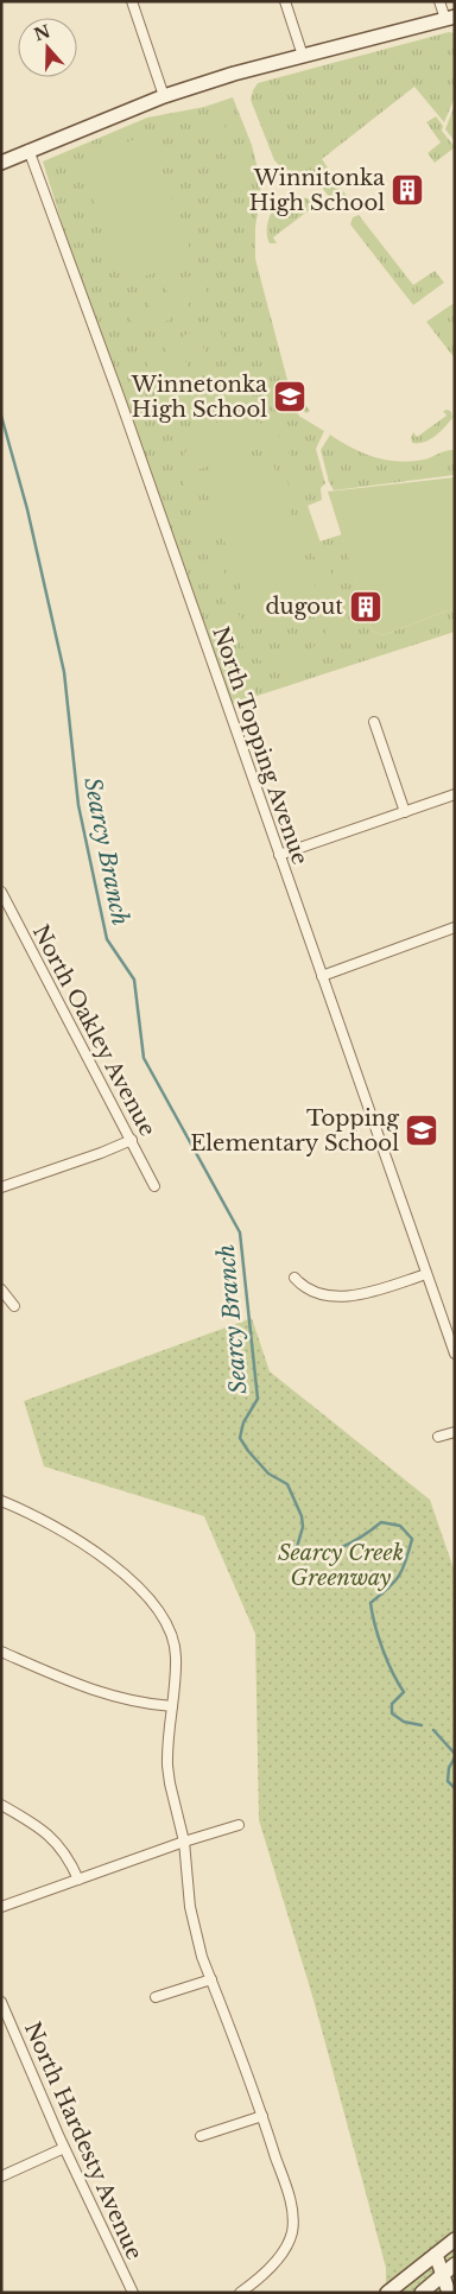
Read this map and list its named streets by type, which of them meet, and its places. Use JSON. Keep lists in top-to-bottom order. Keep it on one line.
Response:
{"streets":{"street":["North Topping Avenue","North Oakley Avenue","North Hardesty Avenue"]},"water":["Searcy Branch"],"parks":["Searcy Creek Greenway"],"places":{"building":["Winnitonka High School","dugout"],"school or university":["Winnetonka High School","Topping Elementary School"]},"north":"top"}
